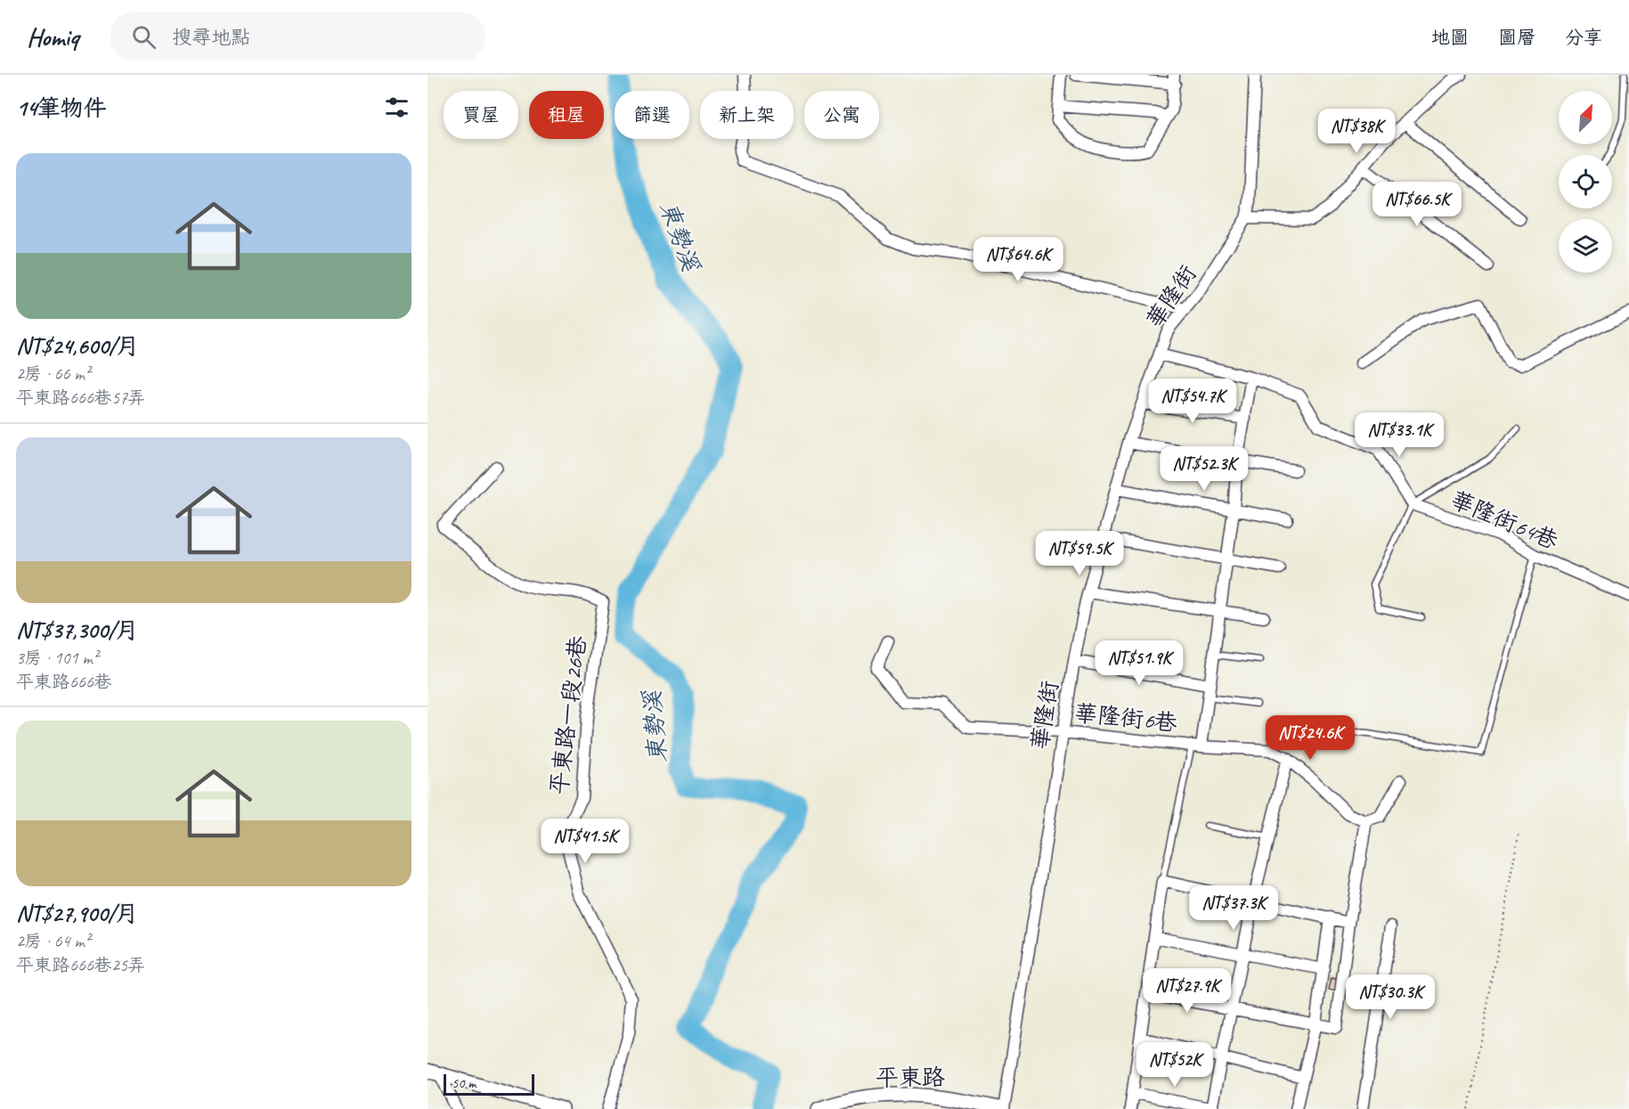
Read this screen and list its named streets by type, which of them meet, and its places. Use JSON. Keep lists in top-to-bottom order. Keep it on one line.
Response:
{"streets":{"street":["華隆街","華隆街64巷","平東路一段26巷","華隆街6巷","平東路"]},"crossings":[["華隆街","華隆街6巷"],["華隆街","平東路"]],"water":["東勢溪"],"scale_bar":"50 m","north":"top right","page":{"header":"Homiq","search":"搜尋地點","nav":["地圖","圖層","分享"],"heading":"14筆物件","chip":["買屋","租屋","篩選","新上架","公寓"],"price":["NT$38K","NT$66.5K","NT$64.6K","NT$54.7K","NT$33.1K","NT$52.3K","NT$59.5K","NT$51.9K","NT$24.6K","NT$41.5K","NT$37.3K","NT$27.9K","NT$30.3K","NT$52K"],"list":[{"name":"NT$24,600/月","note":"2房 · 66 m² · 平東路666巷57弄"},{"name":"NT$37,300/月","note":"3房 · 101 m² · 平東路666巷"},{"name":"NT$27,900/月","note":"2房 · 64 m² · 平東路666巷25弄"}],"scale":"50 m"}}
